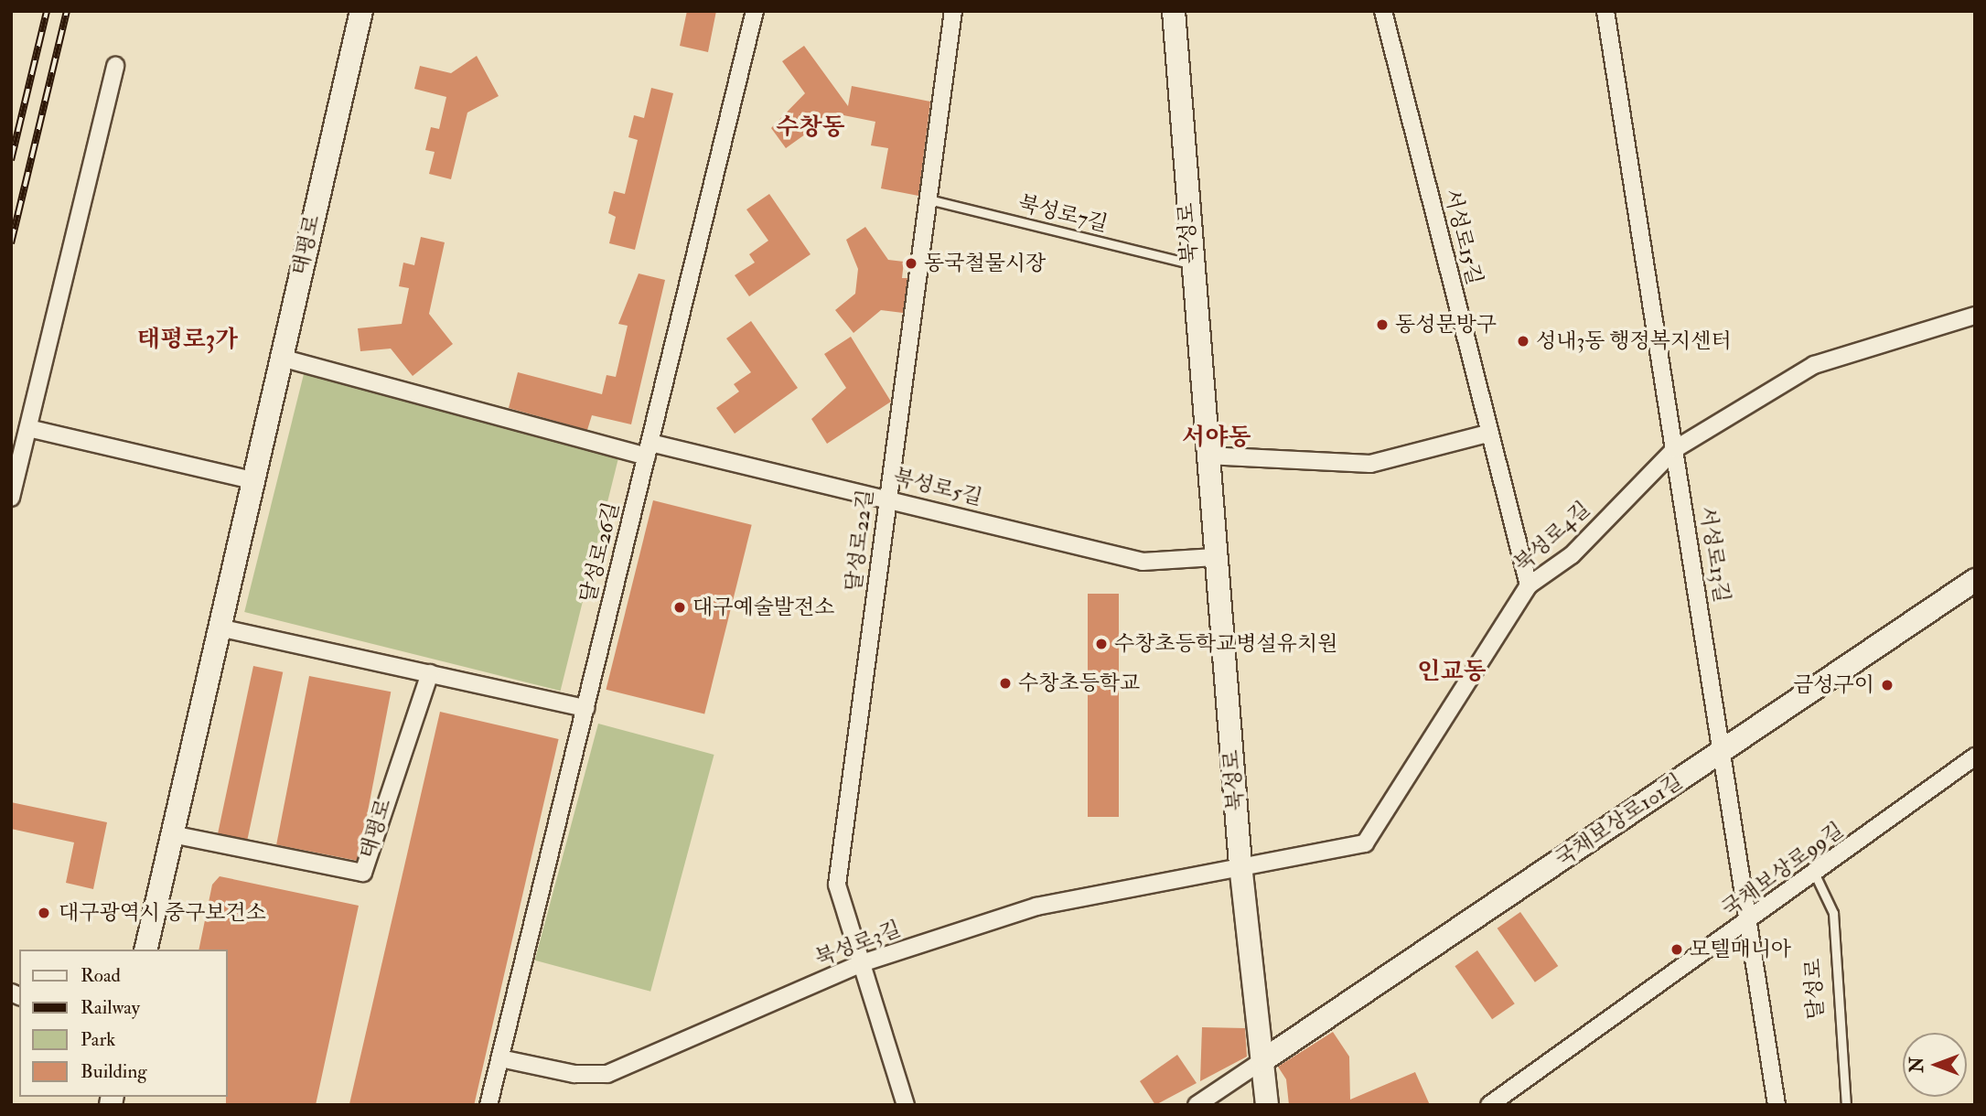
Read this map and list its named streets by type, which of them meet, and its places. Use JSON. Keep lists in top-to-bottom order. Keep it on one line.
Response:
{"streets":{"street":["북성로","서성로15길","태평로","북성로5길","북성로4길","달성로22길","달성로26길","서성로13길","국채보상로101길","국채보상로99길","북성로3길"],"lane":["북성로7길","달성로"]},"crossings":[["북성로7길","북성로"],["북성로7길","달성로22길"],["북성로","북성로5길"],["북성로","북성로4길"],["북성로","국채보상로101길"],["북성로","북성로3길"],["서성로15길","북성로4길"],["태평로","북성로5길"],["북성로5길","달성로22길"],["북성로5길","달성로26길"],["북성로4길","서성로13길"],["북성로4길","북성로3길"],["달성로22길","북성로3길"],["달성로26길","북성로3길"],["서성로13길","국채보상로101길"],["서성로13길","국채보상로99길"],["국채보상로99길","달성로"]],"districts":["수창동","태평로3가","서야동","인교동"],"places":["동국철물시장","동성문방구","성내3동 행정복지센터","대구예술발전소","수창초등학교병설유치원","수창초등학교","금성구이","대구광역시 중구보건소","모텔매니아"],"legend":["Road","Railway","Park","Building"],"north":"left"}
